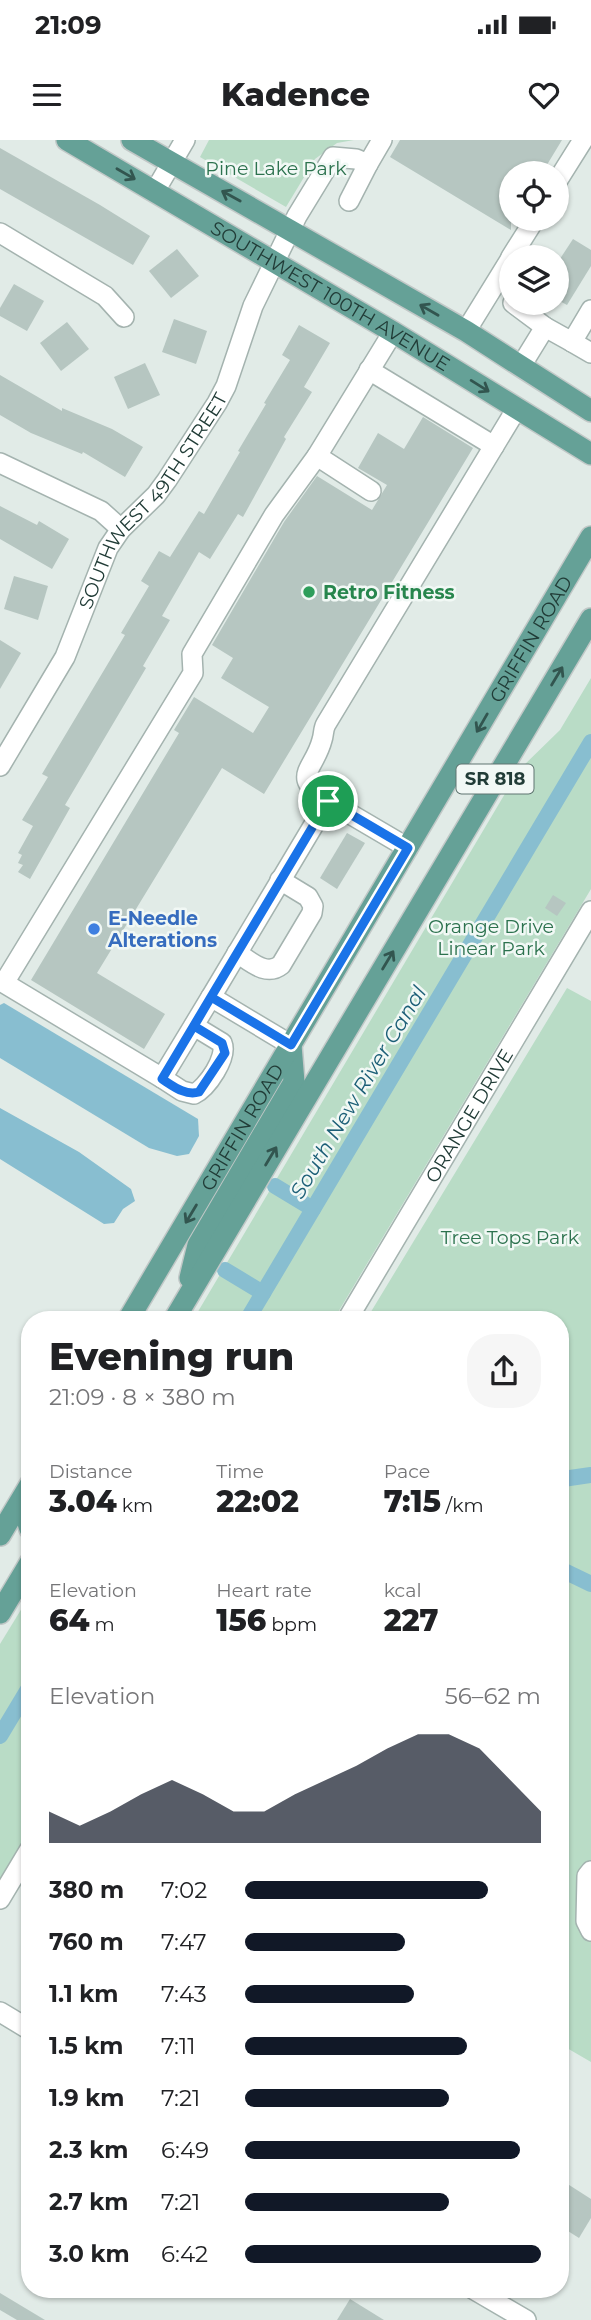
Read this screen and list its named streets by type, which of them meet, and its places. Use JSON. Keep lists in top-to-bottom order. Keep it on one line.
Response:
{"streets":{"main road":["SOUTHWEST 100TH AVENUE","GRIFFIN ROAD","SR 818"],"street":["SOUTHWEST 49TH STREET","ORANGE DRIVE"]},"crossings":[["SOUTHWEST 100TH AVENUE","SOUTHWEST 49TH STREET"]],"water":["South New River Canal"],"parks":["Pine Lake Park","Orange Drive Linear Park","Tree Tops Park"],"places":["Retro Fitness","E-Needle Alterations"],"page":{"status":"21:09","header":"Kadence","heading":["Evening run","21:09 · 8 × 380 m"],"stats":[["Distance","3.04 km"],["Time","22:02"],["Pace","7:15 /km"],["Elevation","64 m"],["Heart rate","156 bpm"],["kcal","227"]],"chart":["Elevation","56–62 m"],"list":[{"name":"380 m","note":"7:02"},{"name":"760 m","note":"7:47"},{"name":"1.1 km","note":"7:43"},{"name":"1.5 km","note":"7:11"},{"name":"1.9 km","note":"7:21"},{"name":"2.3 km","note":"6:49"},{"name":"2.7 km","note":"7:21"},{"name":"3.0 km","note":"6:42"}]}}
